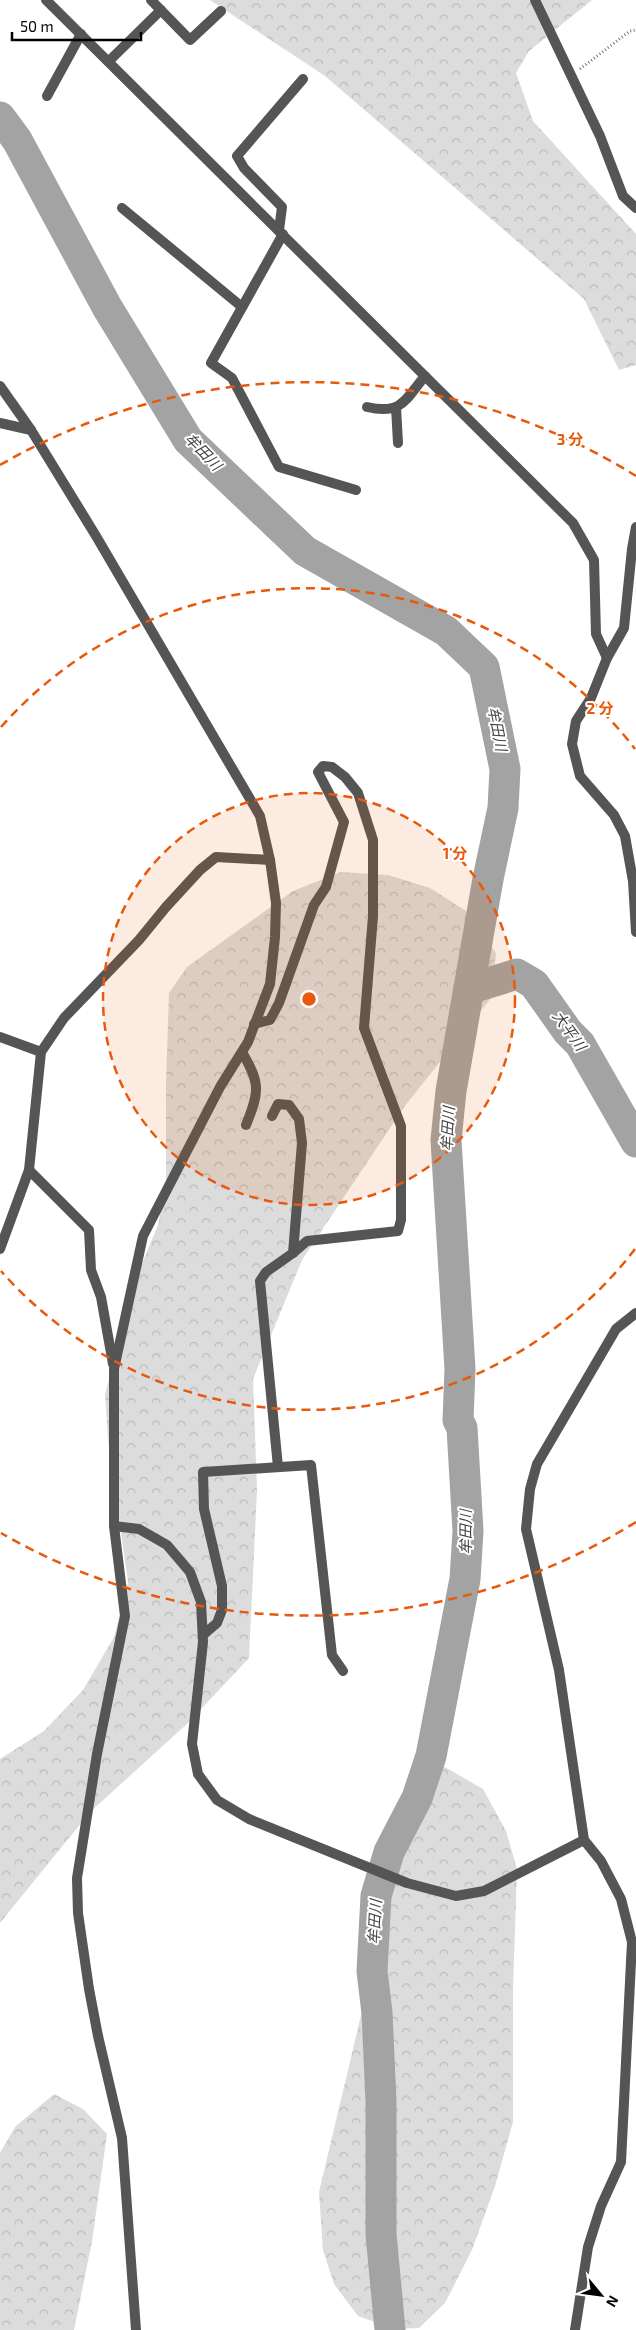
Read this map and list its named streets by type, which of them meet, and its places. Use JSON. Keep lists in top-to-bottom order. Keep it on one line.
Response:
{"water":["牟田川","大平川"],"scale_bar":"50 m","north":"bottom right","rings":["3 分","2 分","1 分"]}
